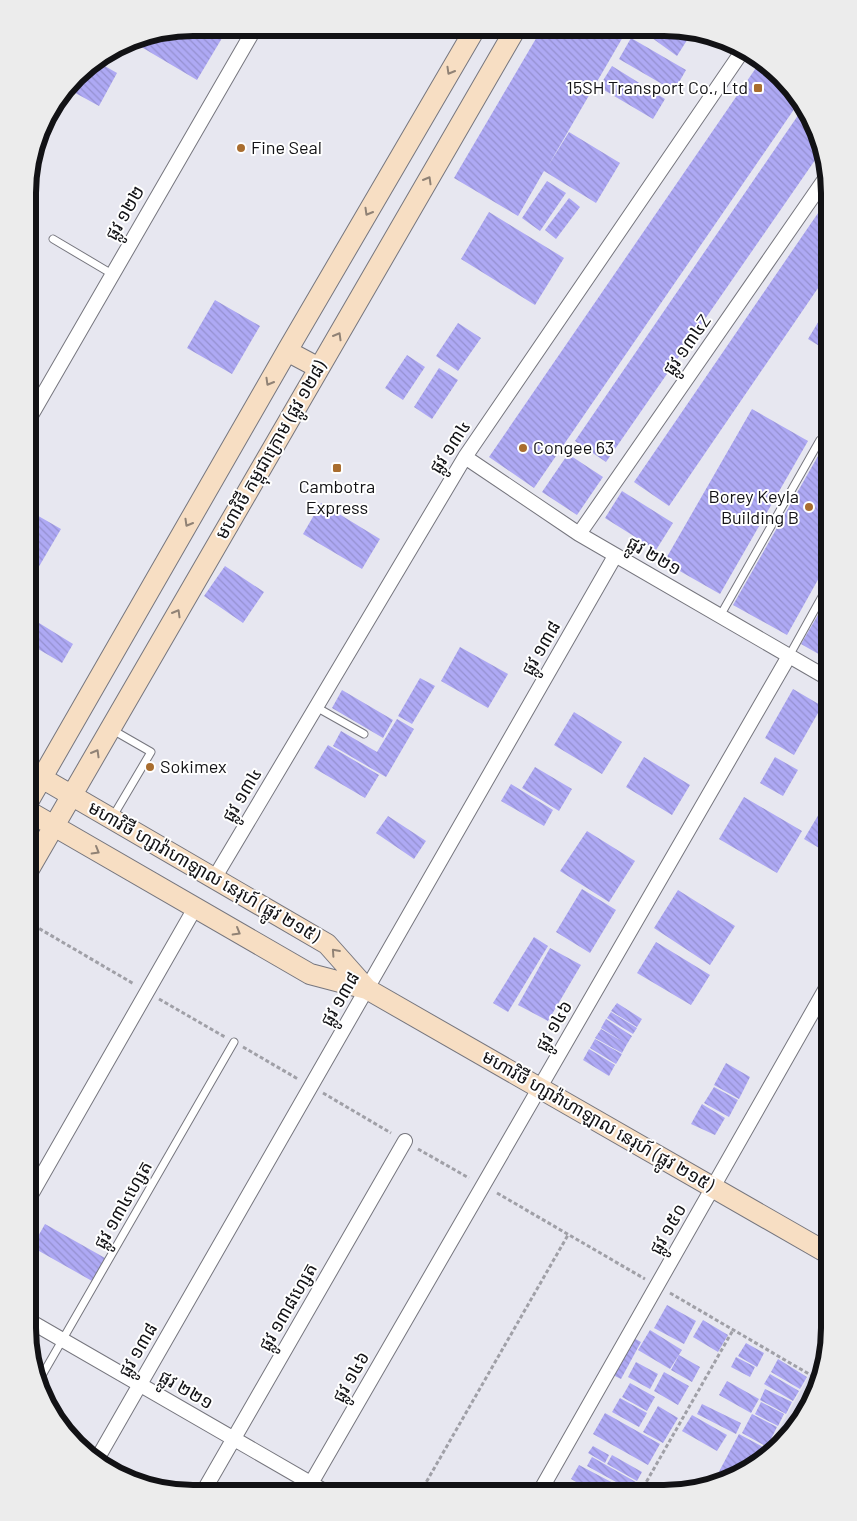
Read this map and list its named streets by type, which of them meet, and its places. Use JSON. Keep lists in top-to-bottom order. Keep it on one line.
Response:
{"streets":{"main road":["មហាវិថី កម្ពុជាក្រោម (ផ្លូវ ១២៨)","មហាវិថី ហ្សាវ៉ាហាឡាល នេរុហ៍ (ផ្លូវ ២១៥)"],"street":["ផ្លូវ ១២២","ផ្លូវ ១៣៤Z","ផ្លូវ ១៣៤","ផ្លូវ ២២១","ផ្លូវ ១៣៨","ផ្លូវ ១៤៦","ផ្លូវ ១៥០","ផ្លូវ ១៣៨ហ្សេត"],"lane":["ផ្លូវ ១៣៤ហ្សេត"]},"crossings":[["ផ្លូវ ១៣៤Z","ផ្លូវ ២២១"],["ផ្លូវ ១៣៤","ផ្លូវ ២២១"],["ផ្លូវ ១៣៤","មហាវិថី ហ្សាវ៉ាហាឡាល នេរុហ៍ (ផ្លូវ ២១៥)"],["មហាវិថី កម្ពុជាក្រោម (ផ្លូវ ១២៨)","មហាវិថី ហ្សាវ៉ាហាឡាល នេរុហ៍ (ផ្លូវ ២១៥)"],["ផ្លូវ ២២១","ផ្លូវ ១៣៨"],["ផ្លូវ ២២១","ផ្លូវ ១៤៦"],["ផ្លូវ ២២១","ផ្លូវ ១៣៤ហ្សេត"],["ផ្លូវ ២២១","ផ្លូវ ១៣៨ហ្សេត"],["ផ្លូវ ១៣៨","មហាវិថី ហ្សាវ៉ាហាឡាល នេរុហ៍ (ផ្លូវ ២១៥)"],["មហាវិថី ហ្សាវ៉ាហាឡាល នេរុហ៍ (ផ្លូវ ២១៥)","ផ្លូវ ១៤៦"],["មហាវិថី ហ្សាវ៉ាហាឡាល នេរុហ៍ (ផ្លូវ ២១៥)","ផ្លូវ ១៥០"]],"places":{"transit":["15SH Transport Co., Ltd","Cambotra Express"],"other":["Fine Seal","Congee 63","Borey Keyla Building B","Sokimex"]}}
